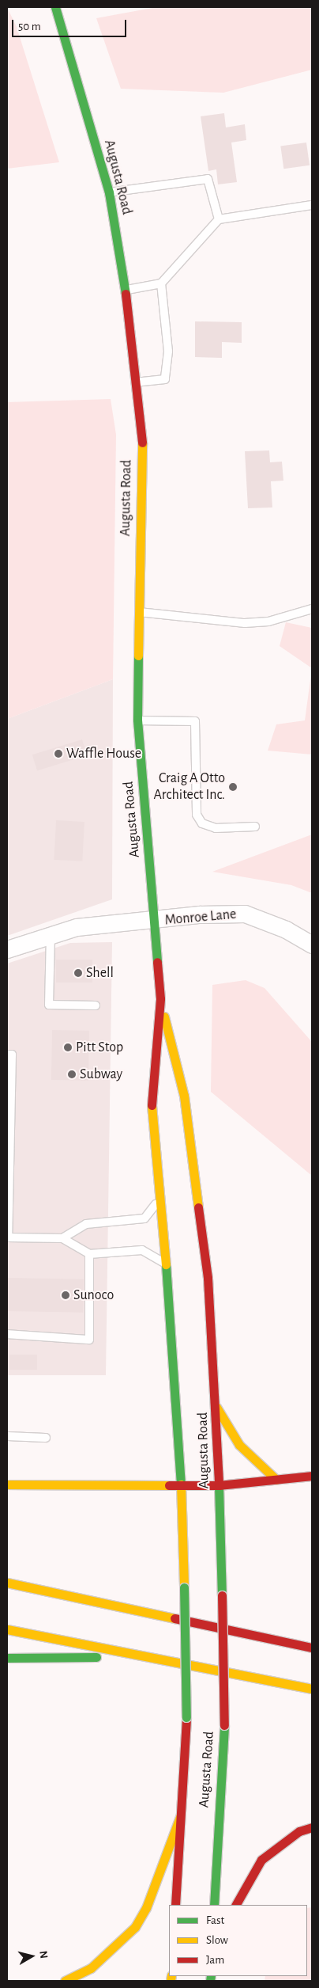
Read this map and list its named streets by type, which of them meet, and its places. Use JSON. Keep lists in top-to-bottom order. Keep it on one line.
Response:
{"streets":{"main road":["Augusta Road"],"street":["Monroe Lane"]},"crossings":[["Augusta Road","Monroe Lane"]],"places":["Waffle House","Craig A Otto Architect Inc.","Shell","Pitt Stop","Subway","Sunoco"],"legend":["Fast","Slow","Jam"],"scale_bar":"50 m","north":"right"}
